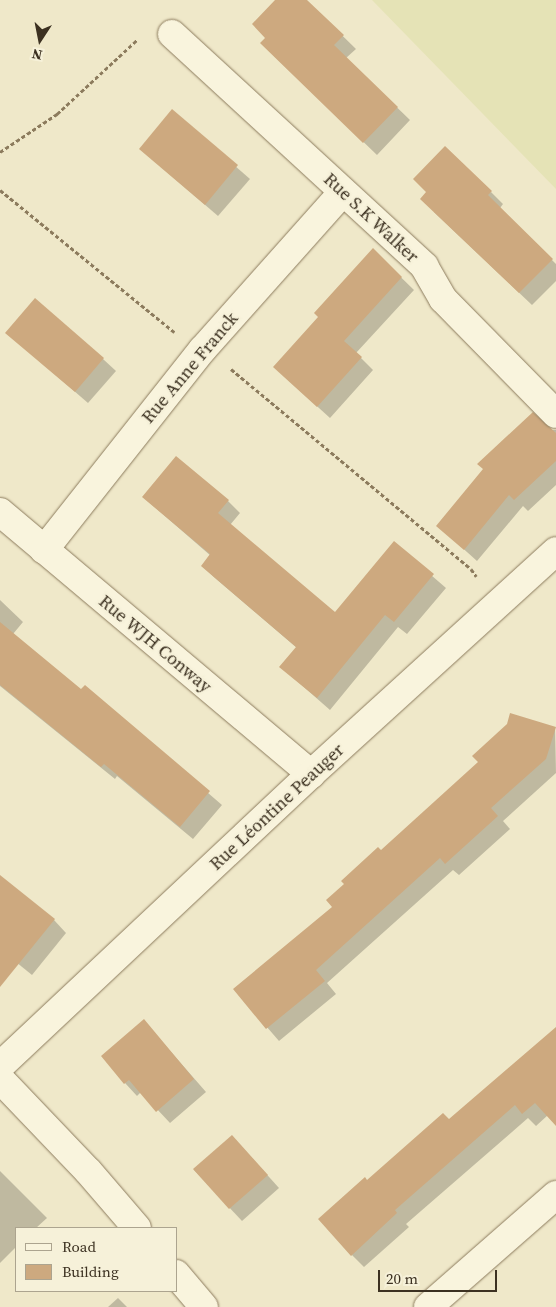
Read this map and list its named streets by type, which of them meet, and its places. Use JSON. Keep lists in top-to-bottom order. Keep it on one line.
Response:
{"streets":{"street":["Rue S.K Walker","Rue Anne Franck","Rue WJH Conway","Rue Léontine Peauger"]},"crossings":[["Rue S.K Walker","Rue Anne Franck"],["Rue Anne Franck","Rue WJH Conway"],["Rue WJH Conway","Rue Léontine Peauger"]],"legend":["Road","Building"],"scale_bar":"20 m","north":"bottom"}
